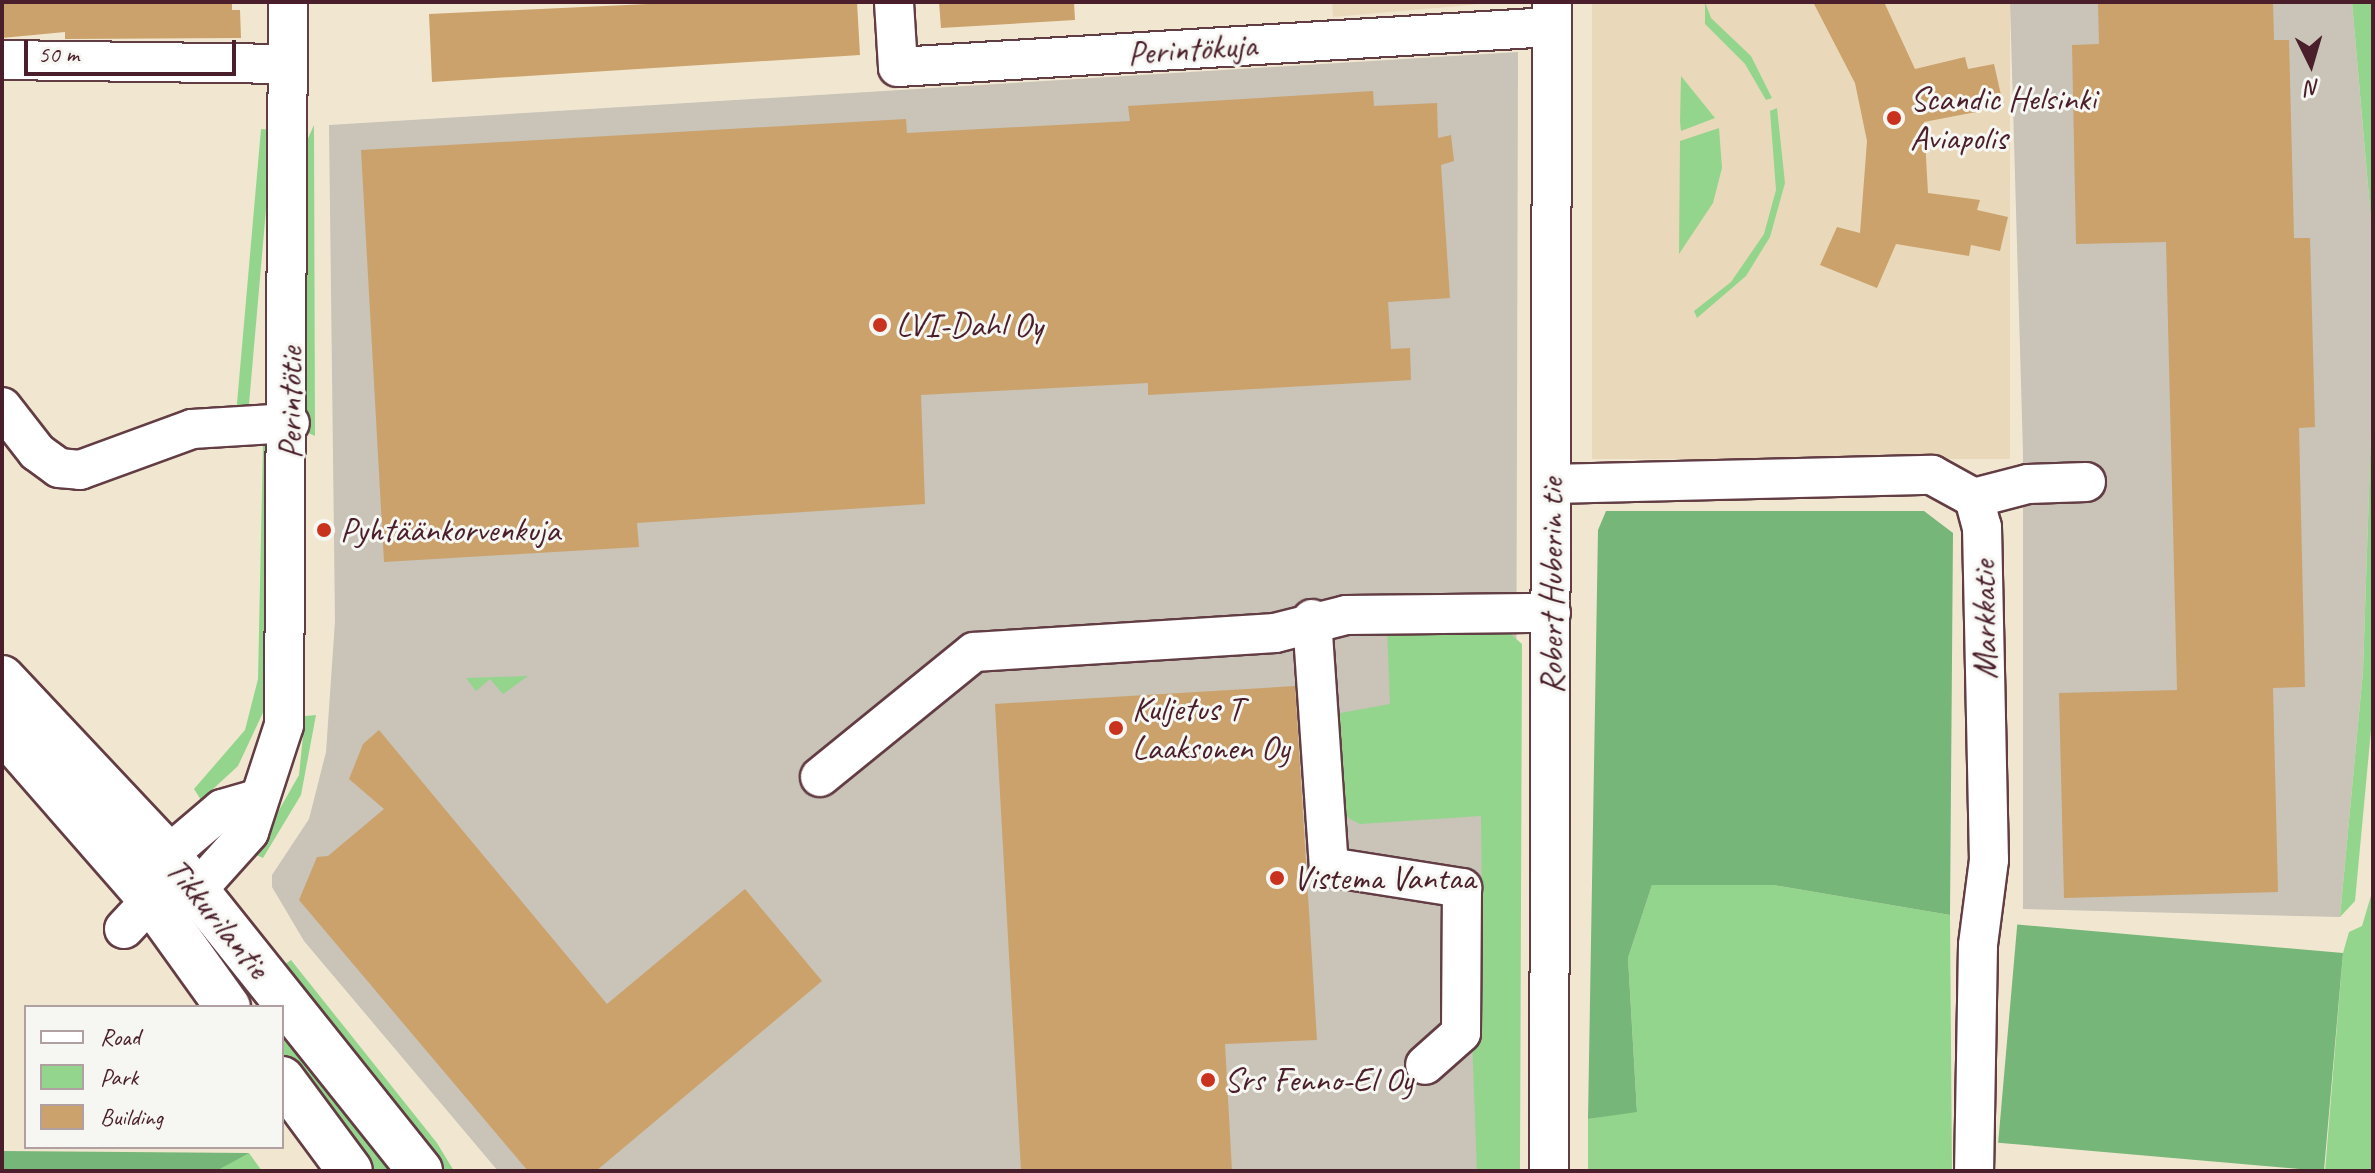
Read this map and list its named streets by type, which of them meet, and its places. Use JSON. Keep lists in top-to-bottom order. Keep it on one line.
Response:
{"streets":{"main road":["Tikkurilantie"],"street":["Perintökuja","Perintötie","Robert Huberin tie","Markkatie"]},"crossings":[["Perintökuja","Robert Huberin tie"],["Perintötie","Tikkurilantie"]],"places":["Scandic Helsinki Aviapolis","LVI-Dahl Oy","Pyhtäänkorvenkuja","Kuljetus T Laaksonen Oy","Vistema Vantaa","Srs Fenno-El Oy"],"legend":["Road","Park","Building"],"scale_bar":"50 m","north":"bottom"}
